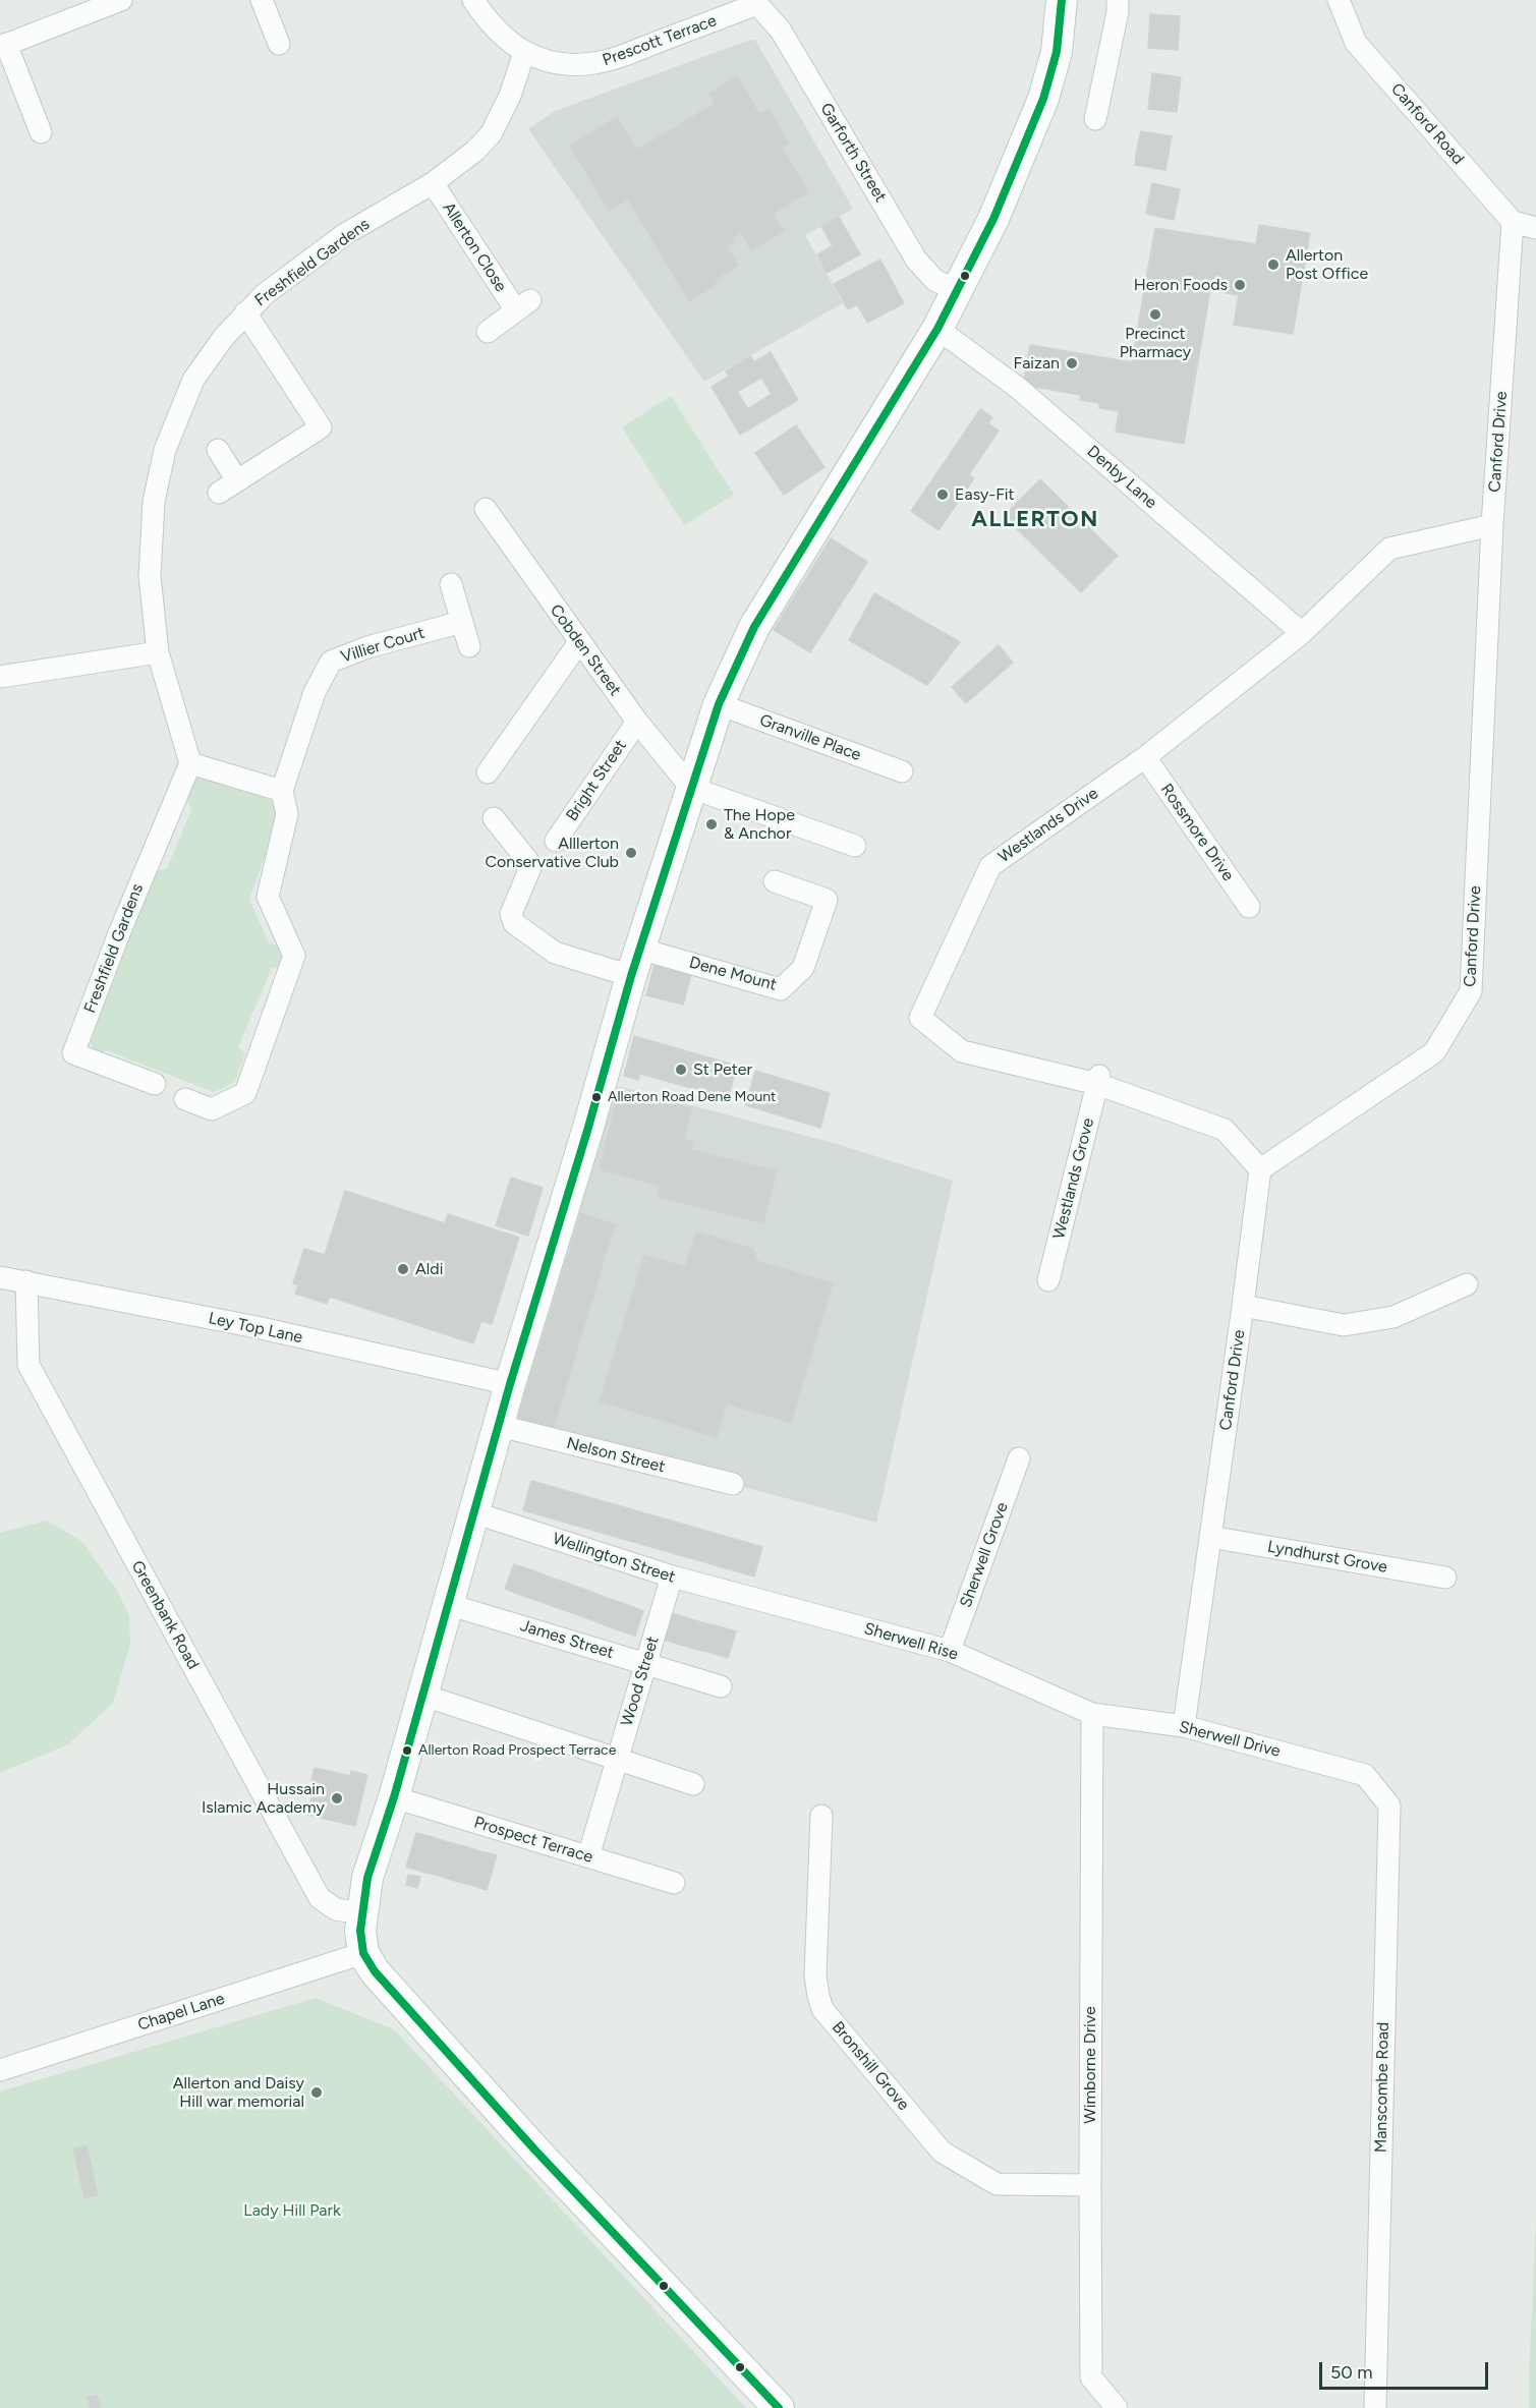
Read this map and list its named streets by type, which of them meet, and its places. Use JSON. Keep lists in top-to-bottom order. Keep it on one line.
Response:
{"streets":{"street":["Prescott Terrace","Canford Road","Garforth Street","Allerton Close","Freshfield Gardens","Canford Drive","Denby Lane","Villier Court","Cobden Street","Granville Place","Bright Street","Westlands Drive","Rossmore Drive","Dene Mount","Westlands Grove","Ley Top Lane","Nelson Street","Sherwell Grove","Lyndhurst Grove","Wellington Street","Greenbank Road","James Street","Sherwell Rise","Wood Street","Sherwell Drive","Prospect Terrace","Chapel Lane","Wimborne Drive","Bronshill Grove","Manscombe Road"]},"crossings":[["Prescott Terrace","Garforth Street"],["Prescott Terrace","Freshfield Gardens"],["Canford Road","Canford Drive"],["Allerton Close","Freshfield Gardens"],["Canford Drive","Westlands Drive"],["Canford Drive","Lyndhurst Grove"],["Canford Drive","Sherwell Drive"],["Denby Lane","Westlands Drive"],["Cobden Street","Bright Street"],["Westlands Drive","Rossmore Drive"],["Westlands Drive","Westlands Grove"],["Ley Top Lane","Greenbank Road"],["Sherwell Grove","Sherwell Rise"],["Wellington Street","Sherwell Rise"],["Wellington Street","Wood Street"],["James Street","Wood Street"],["Sherwell Rise","Sherwell Drive"],["Sherwell Rise","Wimborne Drive"],["Wood Street","Prospect Terrace"],["Sherwell Drive","Wimborne Drive"],["Sherwell Drive","Manscombe Road"],["Wimborne Drive","Bronshill Grove"]],"districts":["ALLERTON"],"parks":["Lady Hill Park"],"places":["Allerton Post Office","Heron Foods","Precinct Pharmacy","Faizan","Easy-Fit","The Hope & Anchor","Alllerton Conservative Club","St Peter","Allerton Road Dene Mount","Aldi","Allerton Road Prospect Terrace","Hussain Islamic Academy","Allerton and Daisy Hill war memorial"],"scale_bar":"50 m"}
